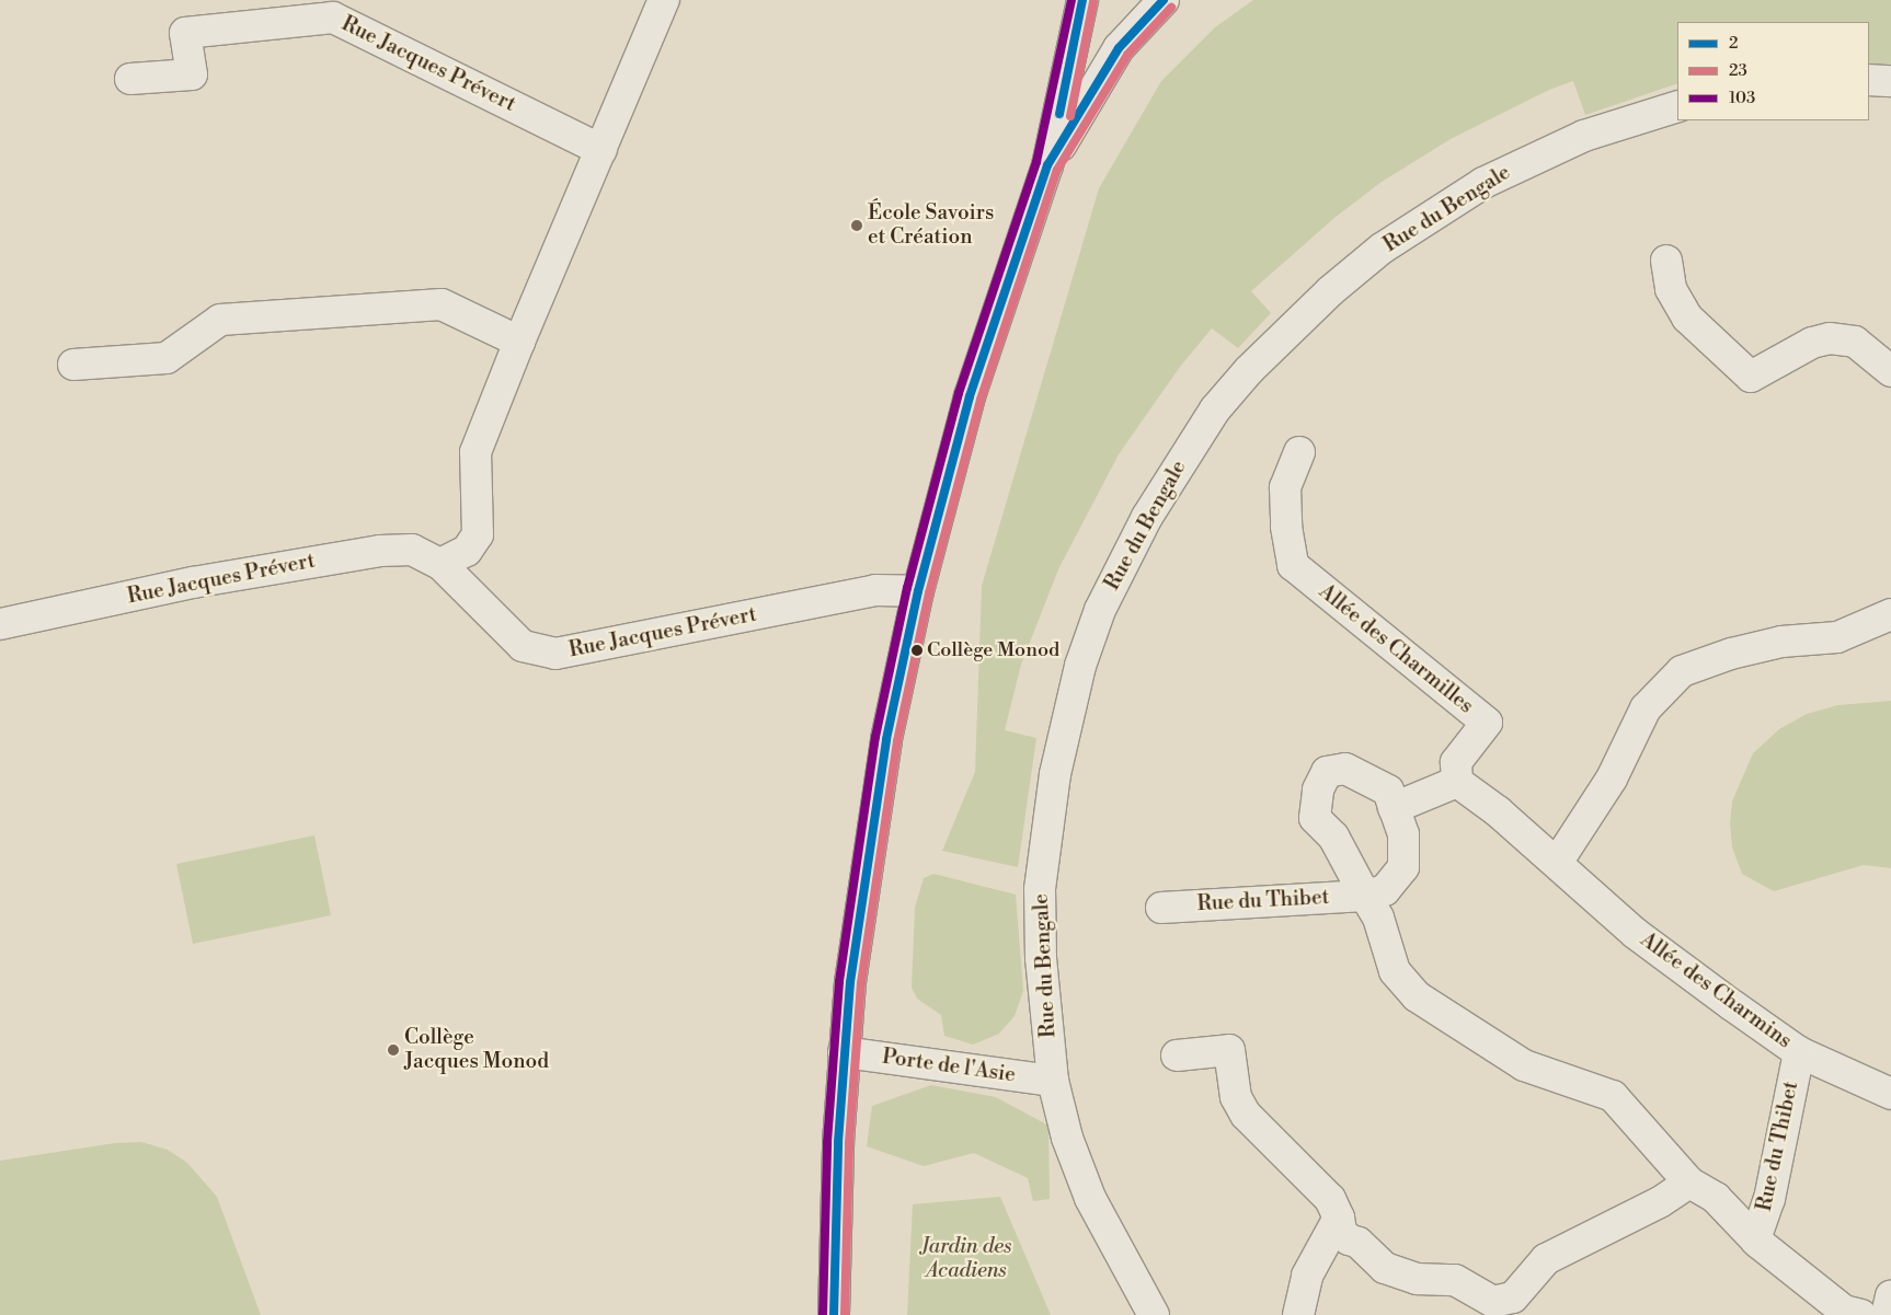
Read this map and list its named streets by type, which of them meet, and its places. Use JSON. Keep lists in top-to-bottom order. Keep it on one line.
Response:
{"streets":{"street":["Rue Jacques Prévert","Rue du Bengale","Allée des Charmilles","Rue du Thibet","Allée des Charmins","Porte de l'Asie"]},"crossings":[["Rue du Bengale","Porte de l'Asie"],["Rue du Thibet","Allée des Charmins"]],"parks":["Jardin des Acadiens"],"places":["École Savoirs et Création","Collège Monod","Collège Jacques Monod"],"lines":["transit line 2","transit line 103","transit line 23"],"legend":["2","23","103"]}
